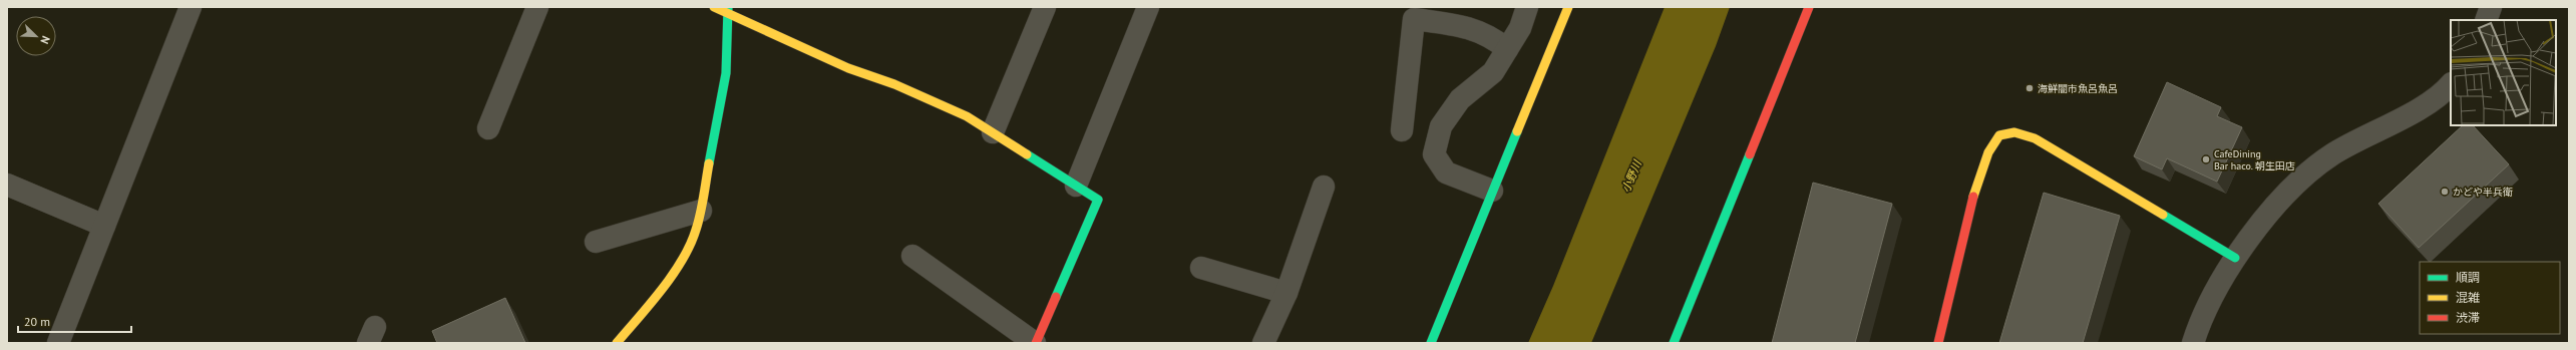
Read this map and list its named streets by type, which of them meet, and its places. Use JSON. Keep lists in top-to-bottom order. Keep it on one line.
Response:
{"water":["小野川"],"places":["海鮮闇市魚呂魚呂","CafeDining Bar haco. 朝生田店","かどや半兵衛"],"legend":["順調","混雑","渋滞"],"scale_bar":"20 m","north":"bottom right"}
